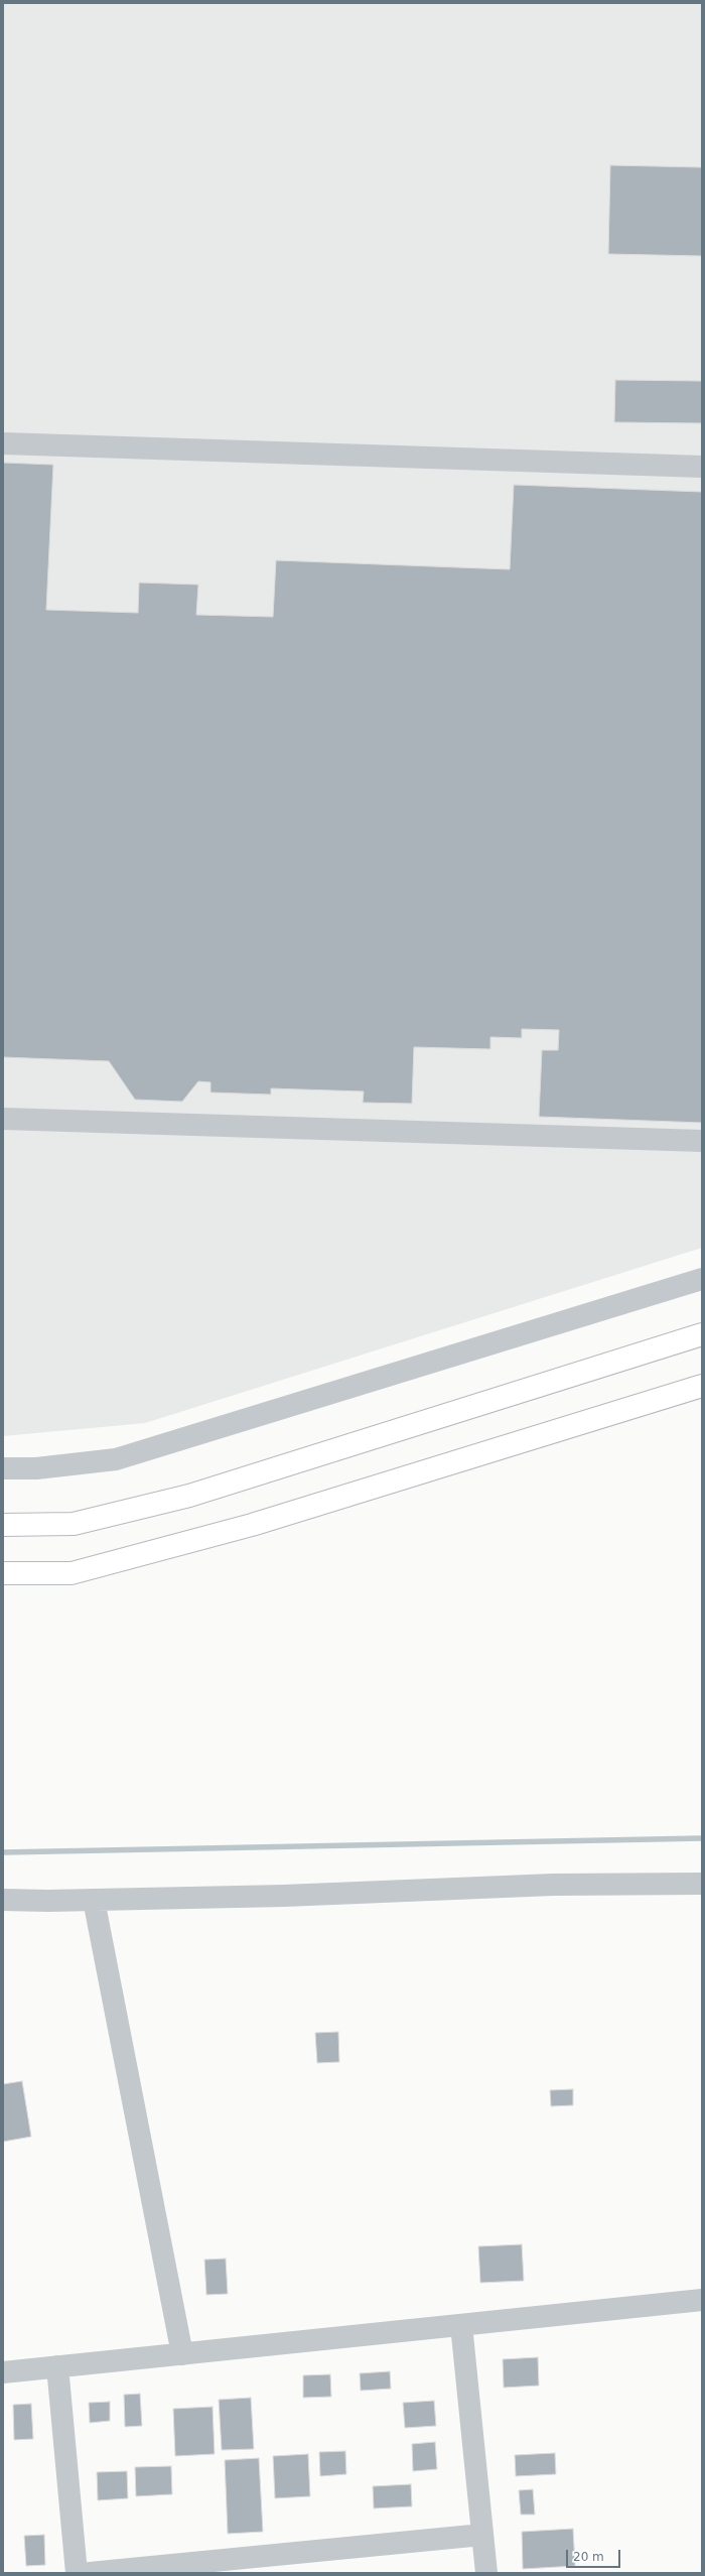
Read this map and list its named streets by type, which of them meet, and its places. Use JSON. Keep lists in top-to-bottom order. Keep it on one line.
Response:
{"scale_bar":"20 m"}
